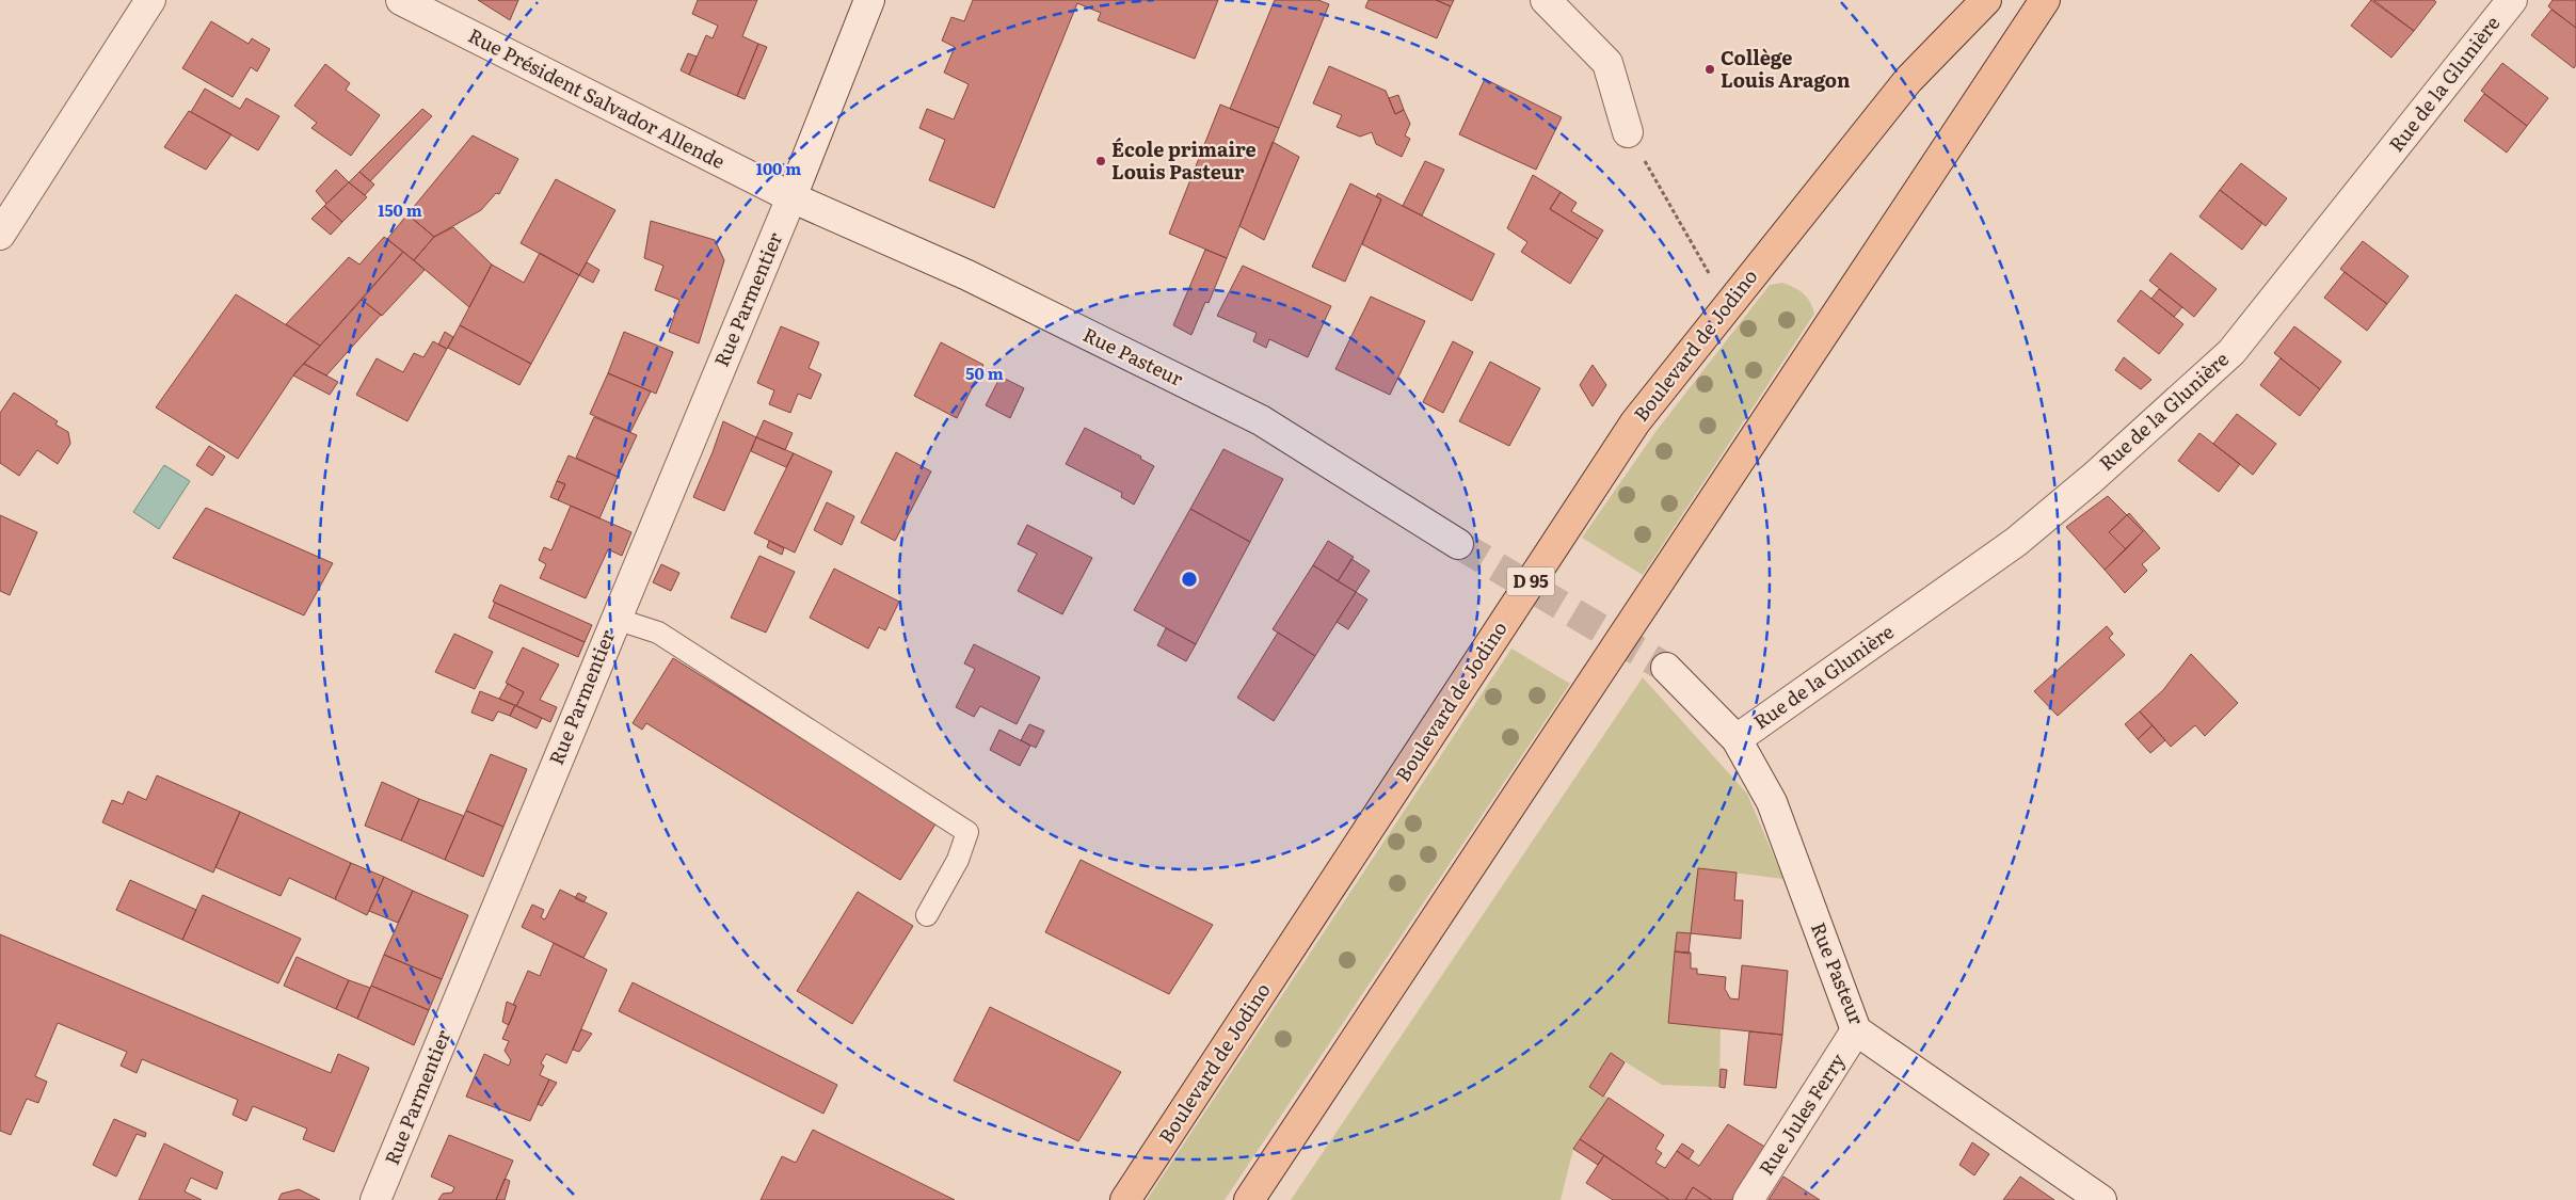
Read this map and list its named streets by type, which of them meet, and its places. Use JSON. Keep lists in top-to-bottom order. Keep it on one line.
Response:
{"streets":{"main road":["Boulevard de Jodino","D 95"],"street":["Rue de la Glunière","Rue Président Salvador Allende","Rue Parmentier","Rue Pasteur","Rue Jules Ferry"]},"crossings":[["Rue de la Glunière","Rue Pasteur"],["Rue Président Salvador Allende","Rue Parmentier"],["Rue Président Salvador Allende","Rue Pasteur"],["Rue Parmentier","Rue Pasteur"],["Rue Pasteur","Rue Jules Ferry"]],"places":["Collège Louis Aragon","École primaire Louis Pasteur"],"rings":["100 m","150 m","50 m"]}
